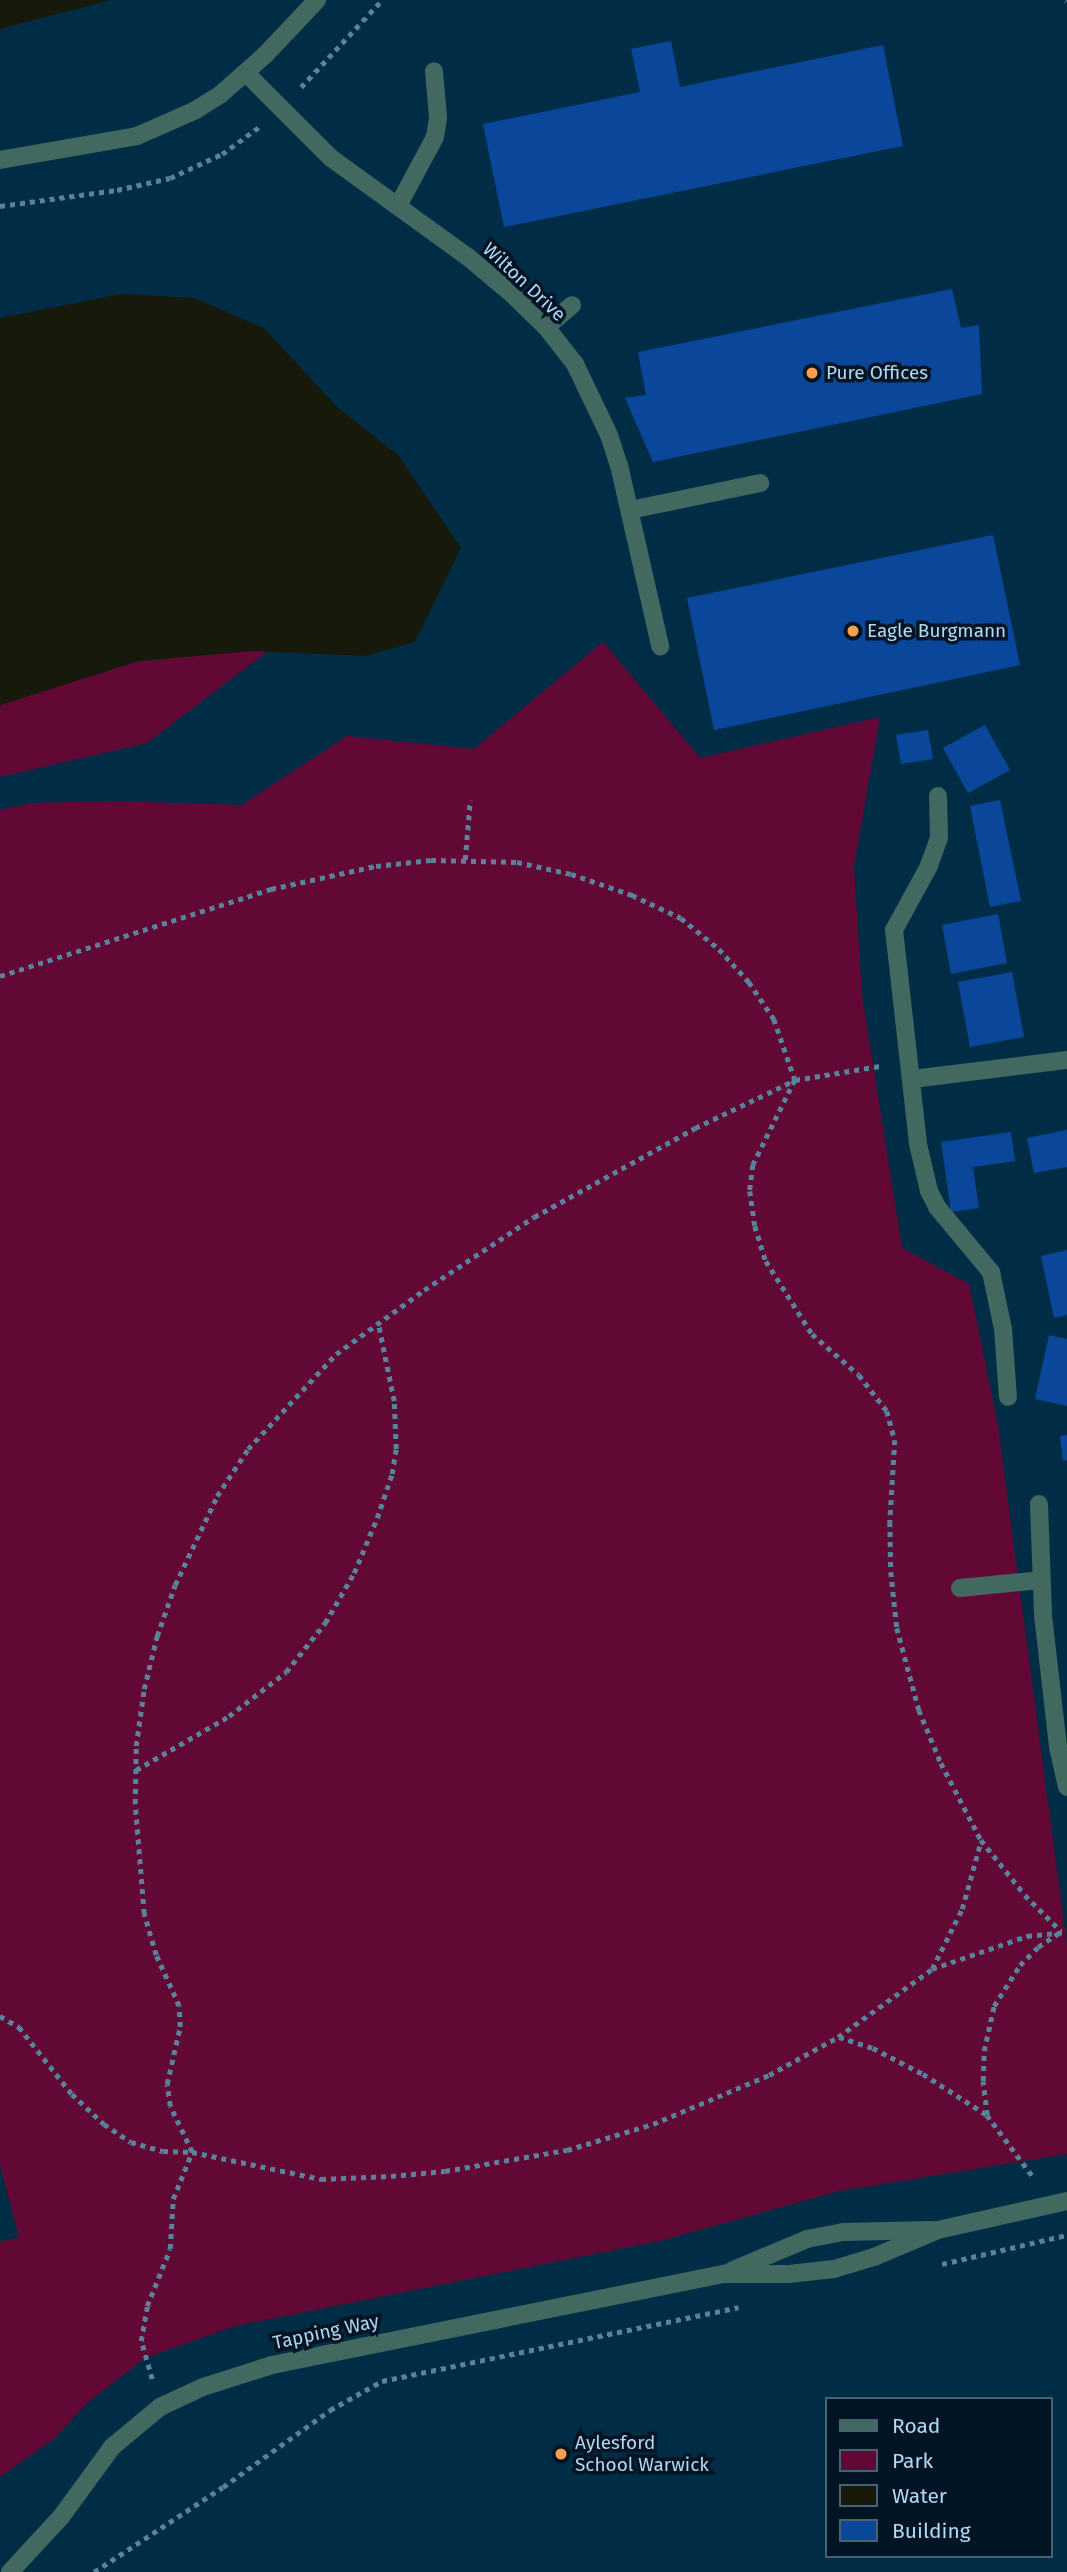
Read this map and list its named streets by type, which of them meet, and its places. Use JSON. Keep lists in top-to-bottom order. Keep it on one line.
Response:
{"streets":{"street":["Wilton Drive","Tapping Way"]},"places":["Pure Offices","Eagle Burgmann","Aylesford School Warwick"],"legend":["Road","Park","Water","Building"]}
